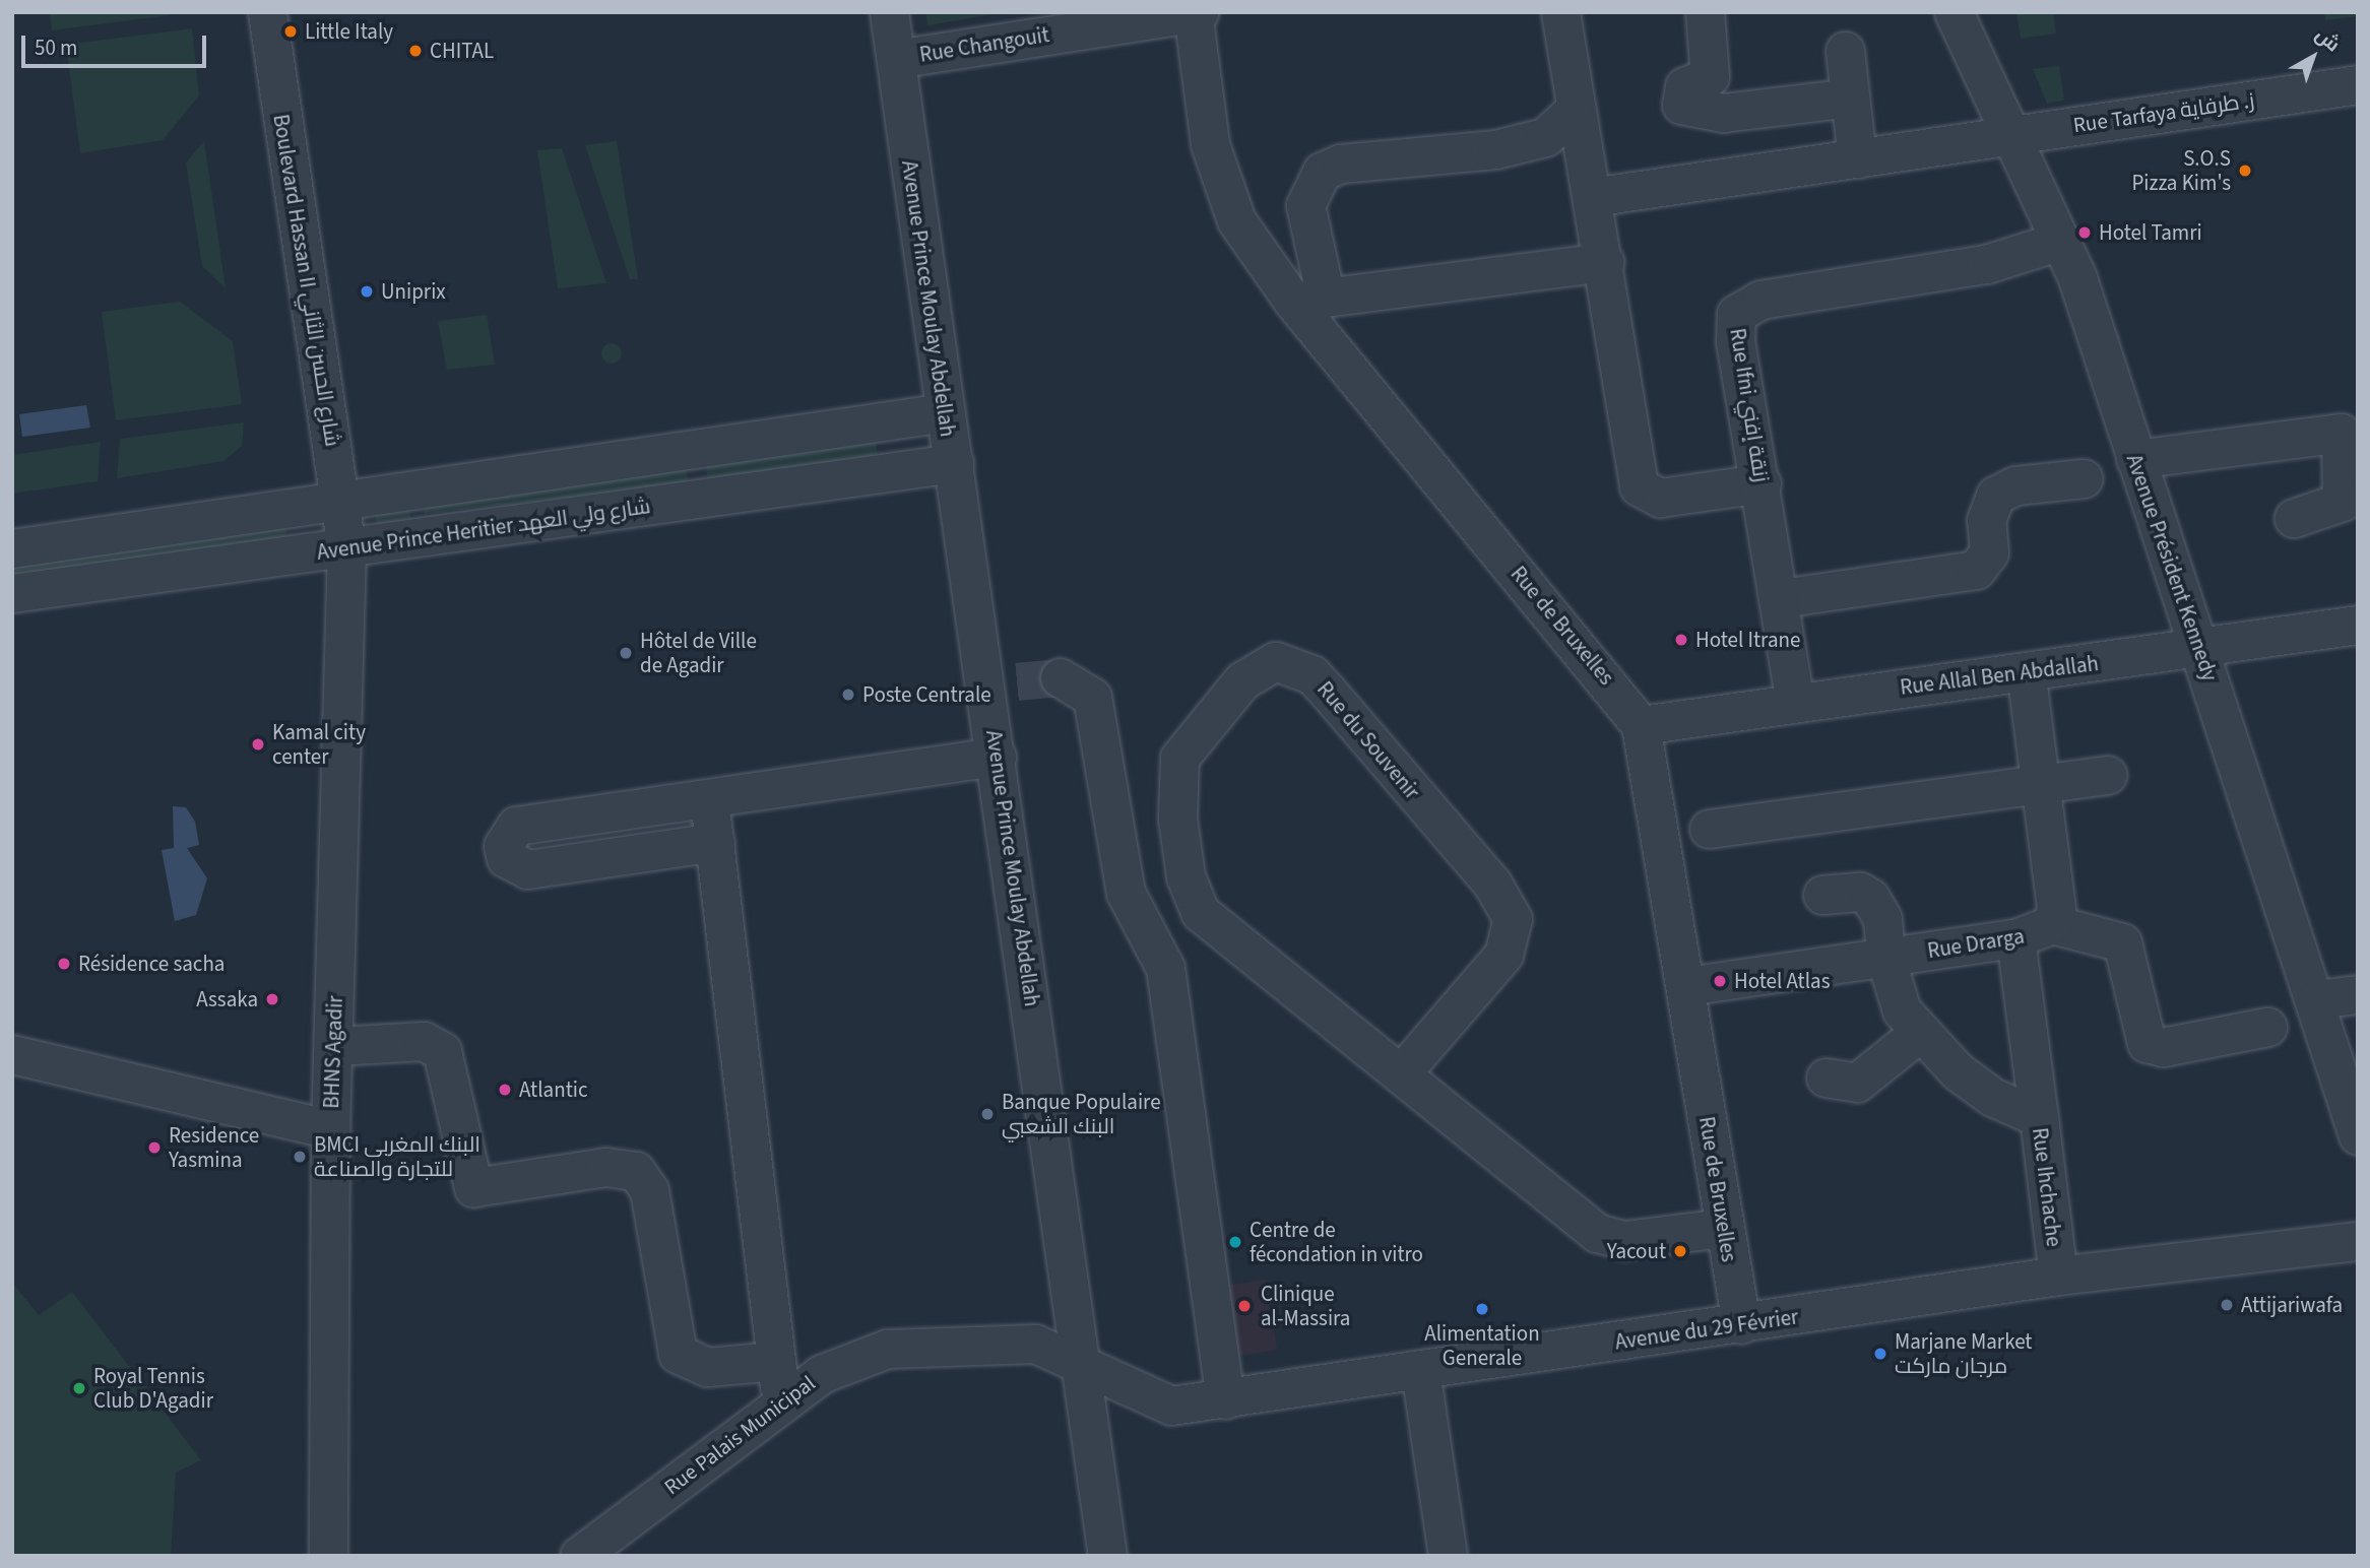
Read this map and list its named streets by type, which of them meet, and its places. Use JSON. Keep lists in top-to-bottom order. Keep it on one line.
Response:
{"streets":{"street":["Rue Changouit","Rue Tarfaya ز. طرفاية","Boulevard Hassan II شارع الحسن الثاني","Avenue Prince Moulay Abdellah","Rue Ifni زنقة إفني","Avenue Prince Heritier شارع ولي العهد","Avenue Président Kennedy","Rue de Bruxelles","Rue Allal Ben Abdallah","Rue du Souvenir","Rue Drarga","BHNS Agadir","Rue Ihchache","Avenue du 29 Février","Rue Palais Municipal"]},"crossings":[["Rue Changouit","Avenue Prince Moulay Abdellah"],["Rue Changouit","Rue de Bruxelles"],["Rue Tarfaya ز. طرفاية","Avenue Président Kennedy"],["Boulevard Hassan II شارع الحسن الثاني","Avenue Prince Heritier شارع ولي العهد"],["Boulevard Hassan II شارع الحسن الثاني","BHNS Agadir"],["Avenue Prince Moulay Abdellah","Avenue Prince Heritier شارع ولي العهد"],["Avenue Prince Moulay Abdellah","Avenue du 29 Février"],["Avenue Prince Moulay Abdellah","Rue Palais Municipal"],["Rue Ifni زنقة إفني","Avenue Président Kennedy"],["Rue Ifni زنقة إفني","Rue Allal Ben Abdallah"],["Avenue Prince Heritier شارع ولي العهد","BHNS Agadir"],["Avenue Président Kennedy","Rue Allal Ben Abdallah"],["Rue de Bruxelles","Rue Allal Ben Abdallah"],["Rue de Bruxelles","Rue du Souvenir"],["Rue de Bruxelles","Rue Drarga"],["Rue de Bruxelles","Avenue du 29 Février"],["Rue Allal Ben Abdallah","Rue Drarga"],["Rue Drarga","Rue Ihchache"],["Rue Ihchache","Avenue du 29 Février"],["Avenue du 29 Février","Rue Palais Municipal"]],"places":["Little Italy","CHITAL","S.O.S Pizza Kim's","Hotel Tamri","Uniprix","Hotel Itrane","Hôtel de Ville de Agadir","Poste Centrale","Kamal city center","Résidence sacha","Hotel Atlas","Assaka","Atlantic","Banque Populaire البنك الشعبي","Residence Yasmina","BMCI البنك المغربي للتجارة والصناعة","Centre de fécondation in vitro","Yacout","Attijariwafa","Clinique al-Massira","Alimentation Generale","Marjane Market مرجان ماركت","Royal Tennis Club D'Agadir"],"scale_bar":"50 m","north":"top right"}
